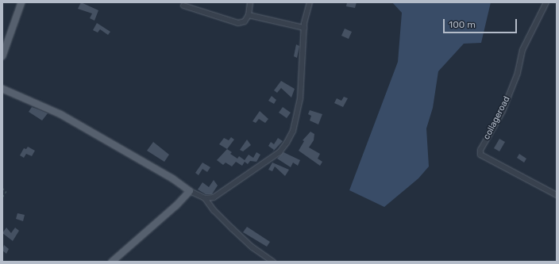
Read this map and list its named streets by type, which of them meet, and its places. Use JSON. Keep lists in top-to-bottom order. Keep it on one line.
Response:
{"streets":{"street":["collageroad"]},"scale_bar":"100 m"}
